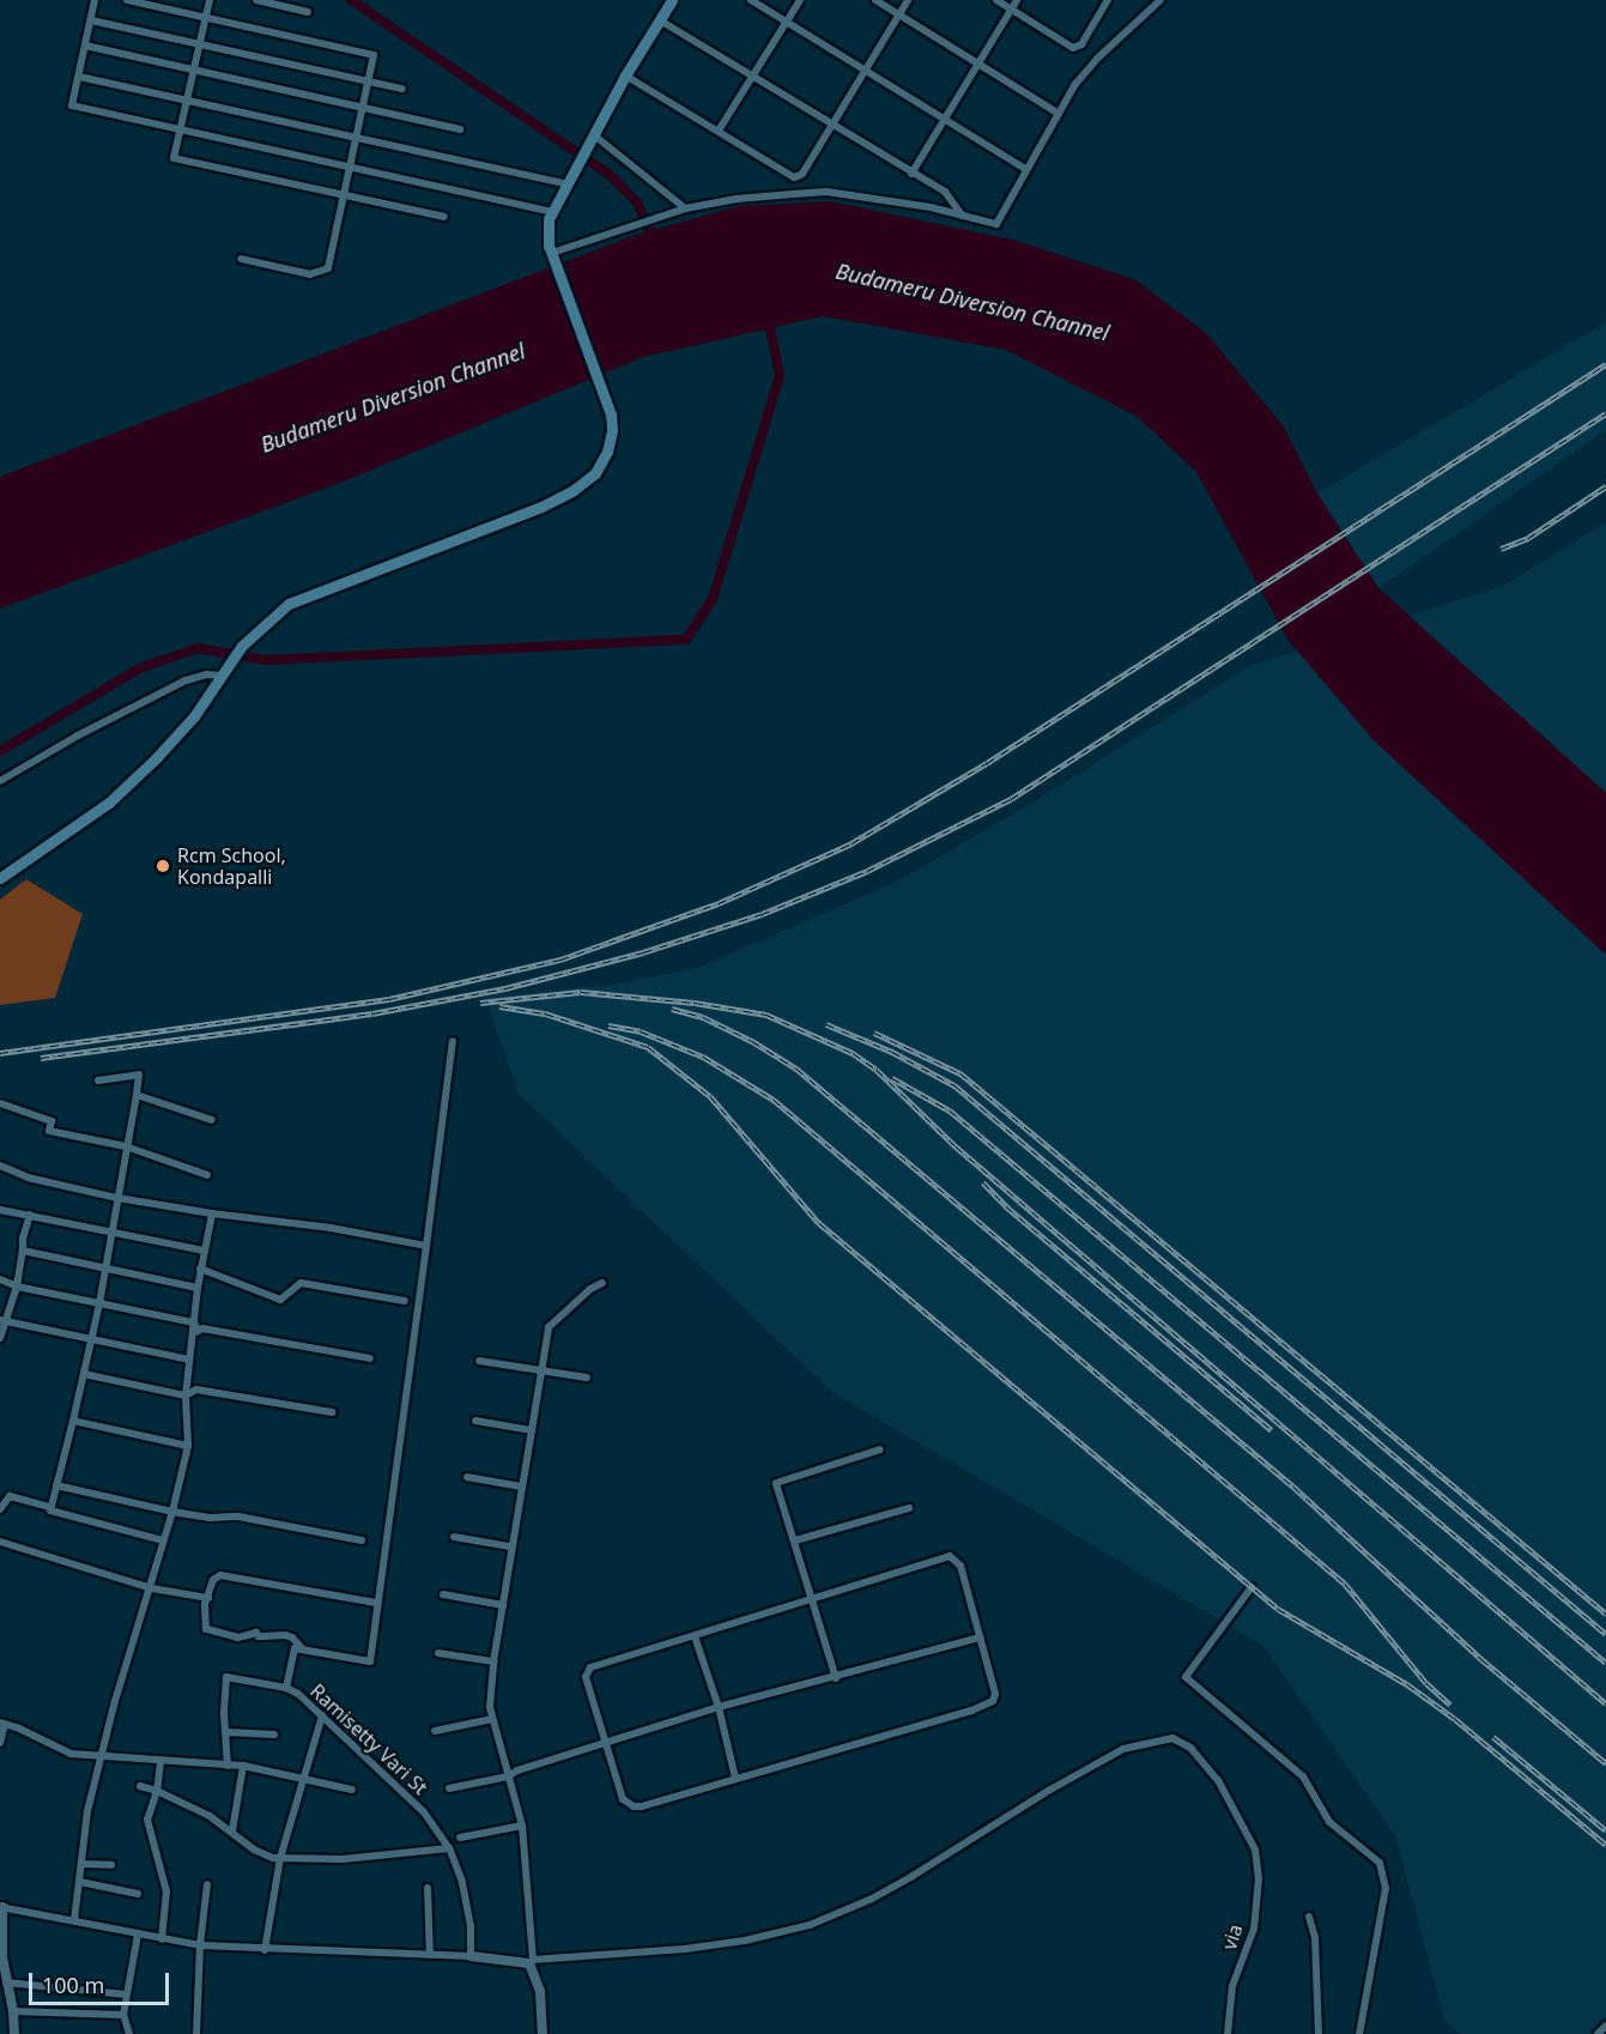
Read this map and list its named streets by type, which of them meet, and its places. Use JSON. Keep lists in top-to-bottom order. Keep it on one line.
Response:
{"streets":{"street":["Ramisetty Vari St","via"]},"water":["Budameru Diversion Channel"],"places":["Rcm School, Kondapalli"],"scale_bar":"100 m"}
